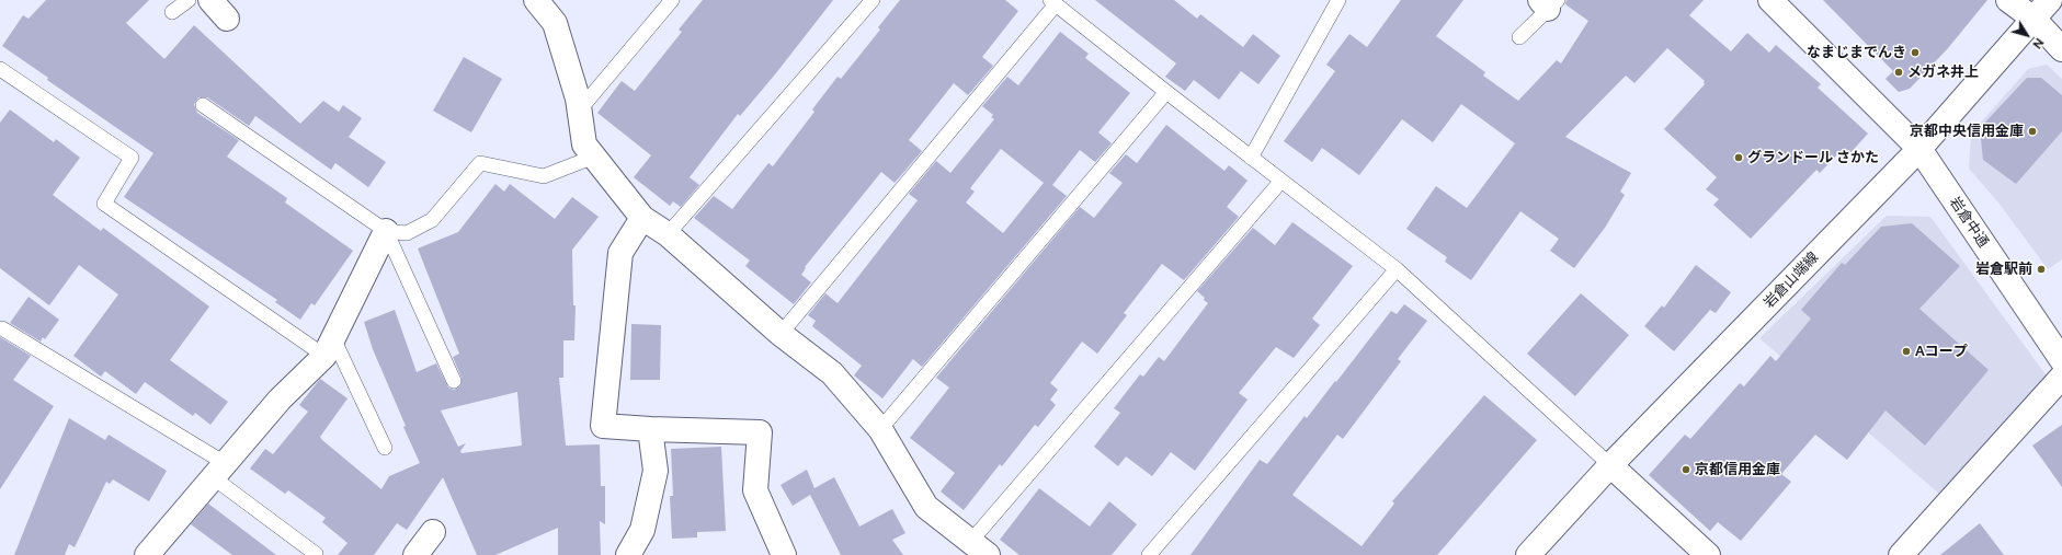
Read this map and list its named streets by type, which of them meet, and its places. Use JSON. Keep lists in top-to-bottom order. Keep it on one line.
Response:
{"streets":{"street":["岩倉中通","岩倉山端線"]},"crossings":[["岩倉中通","岩倉山端線"]],"places":["なまじまでんき","メガネ井上","京都中央信用金庫","グランドール さかた","岩倉駅前","Aコープ","京都信用金庫"],"north":"bottom right"}
